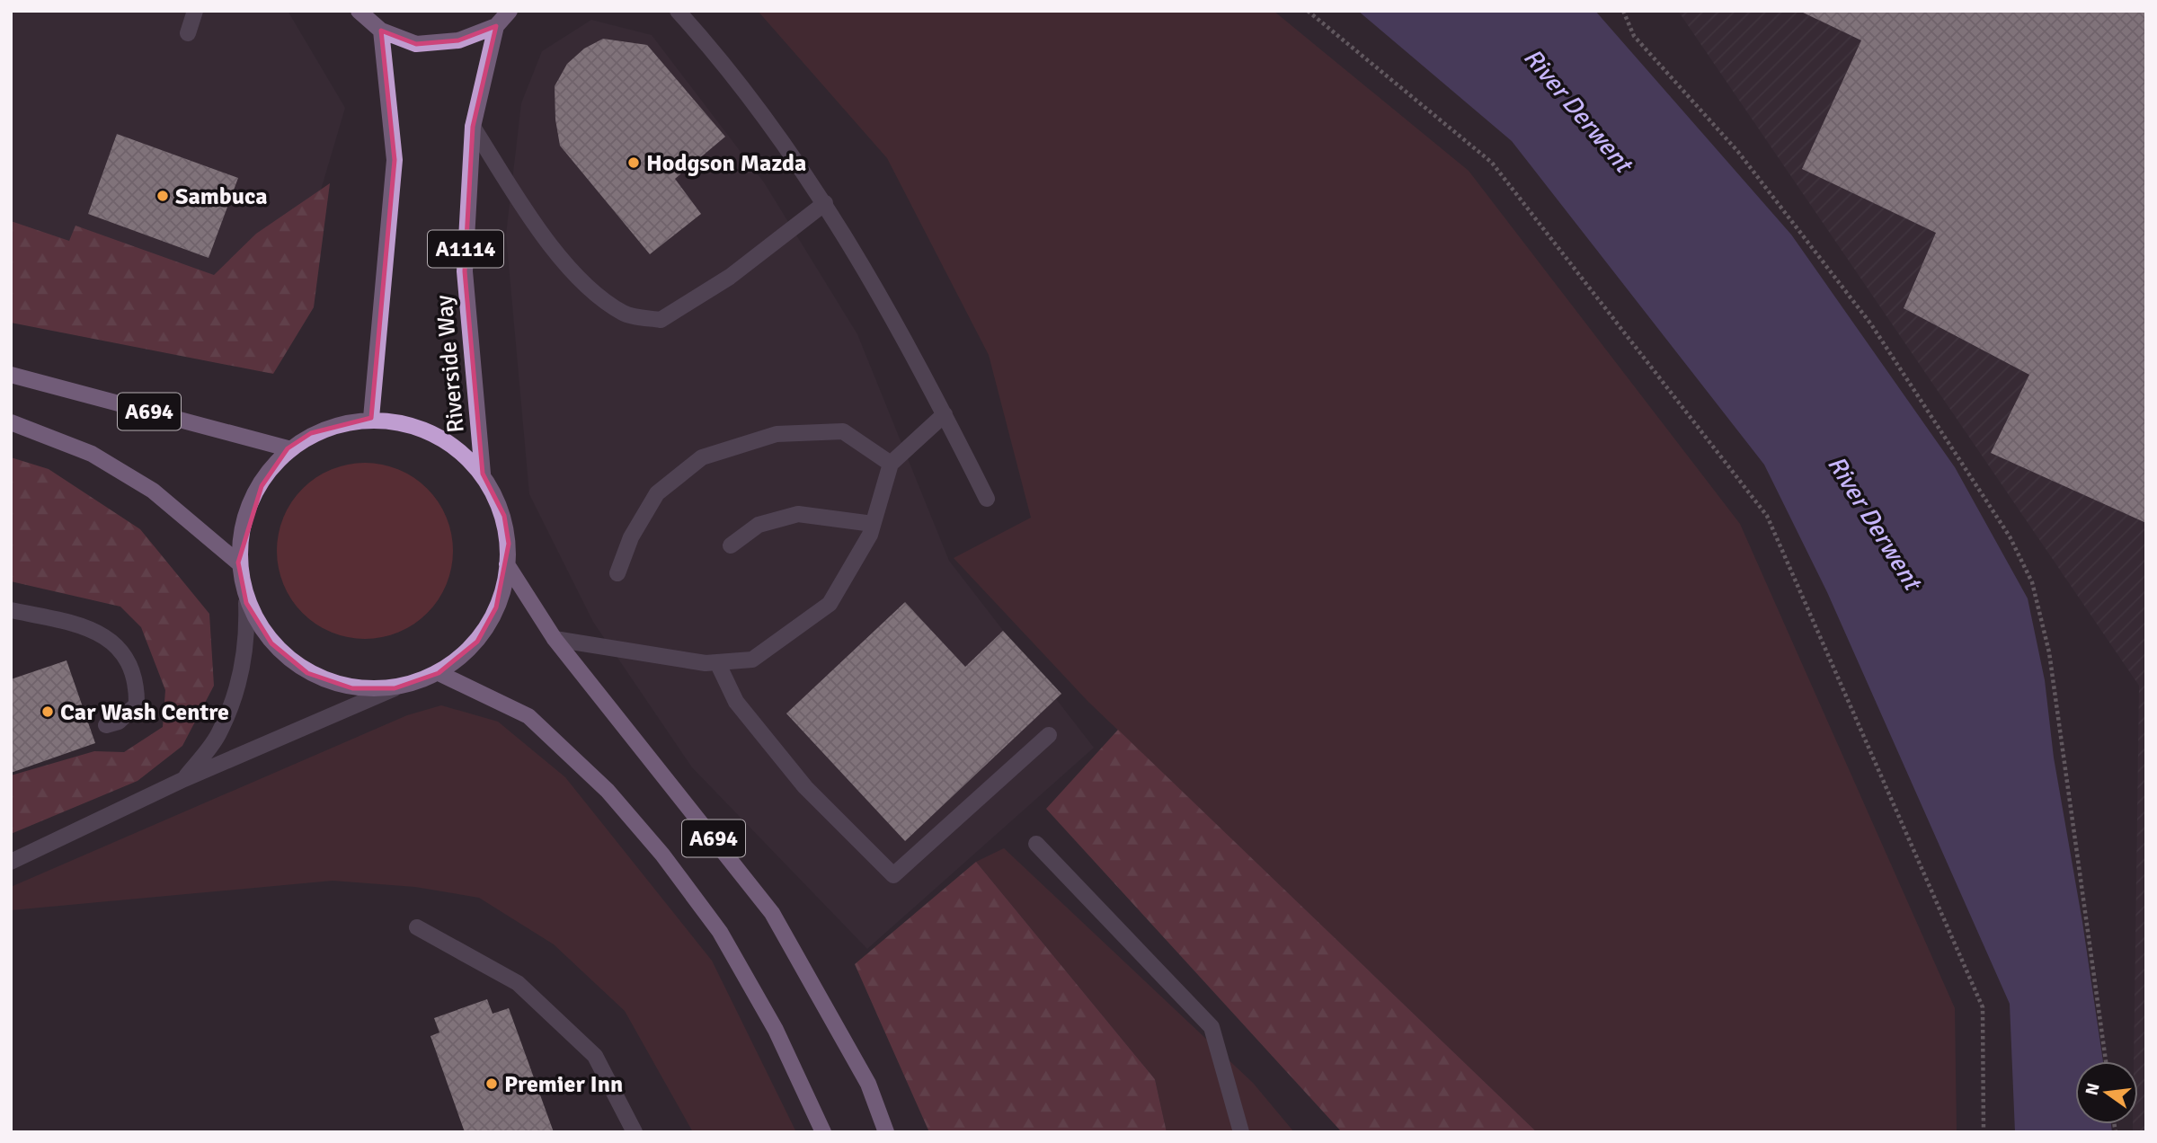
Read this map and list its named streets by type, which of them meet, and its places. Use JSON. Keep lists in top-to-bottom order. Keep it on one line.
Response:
{"streets":{"main road":["A1114","Riverside Way","A694"]},"crossings":[["A1114","Riverside Way"]],"water":["River Derwent"],"places":["Hodgson Mazda","Sambuca","Car Wash Centre","Premier Inn"],"north":"left"}
